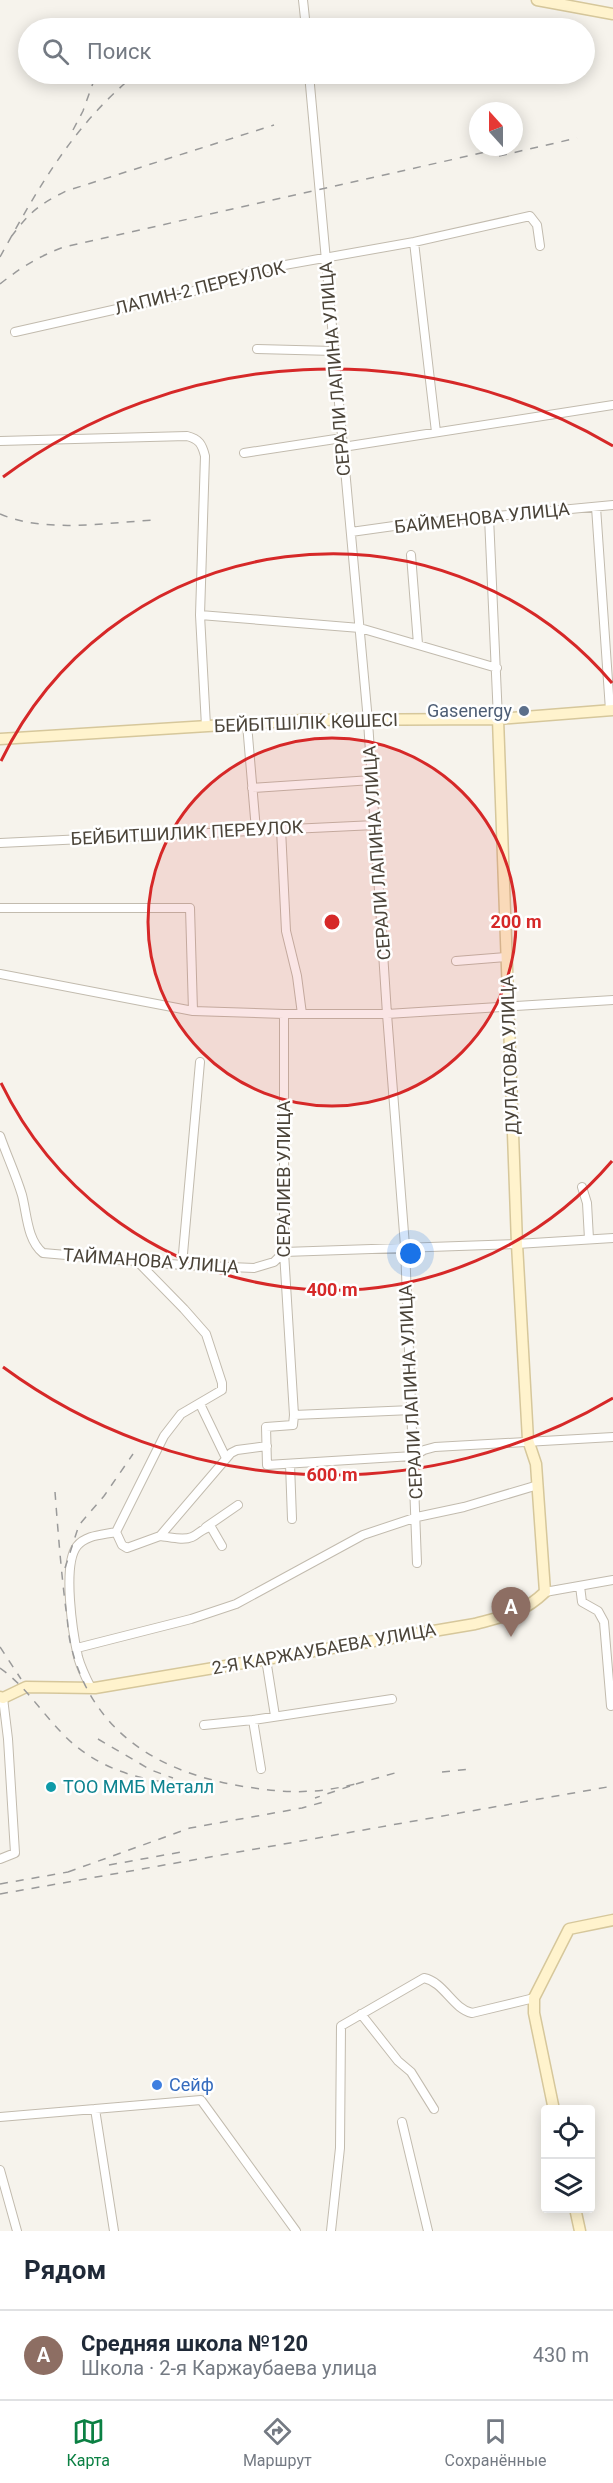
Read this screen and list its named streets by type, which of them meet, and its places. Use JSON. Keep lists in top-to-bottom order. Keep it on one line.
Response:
{"streets":{"street":["ЛАПИН-2 ПЕРЕУЛОК","СЕРАЛИ ЛАПИНА УЛИЦА","БАЙМЕНОВА УЛИЦА","БЕЙБІТШІЛІК КӨШЕСІ","БЕЙБИТШИЛИК ПЕРЕУЛОК","ДУЛАТОВА УЛИЦА","СЕРАЛИЕВ УЛИЦА","ТАЙМАНОВА УЛИЦА","2-Я КАРЖАУБАЕВА УЛИЦА"]},"crossings":[["ЛАПИН-2 ПЕРЕУЛОК","СЕРАЛИ ЛАПИНА УЛИЦА"],["СЕРАЛИ ЛАПИНА УЛИЦА","БАЙМЕНОВА УЛИЦА"],["СЕРАЛИ ЛАПИНА УЛИЦА","БЕЙБІТШІЛІК КӨШЕСІ"],["СЕРАЛИ ЛАПИНА УЛИЦА","БЕЙБИТШИЛИК ПЕРЕУЛОК"],["СЕРАЛИ ЛАПИНА УЛИЦА","ТАЙМАНОВА УЛИЦА"],["БАЙМЕНОВА УЛИЦА","ДУЛАТОВА УЛИЦА"],["БЕЙБІТШІЛІК КӨШЕСІ","ДУЛАТОВА УЛИЦА"],["ДУЛАТОВА УЛИЦА","ТАЙМАНОВА УЛИЦА"],["ДУЛАТОВА УЛИЦА","2-Я КАРЖАУБАЕВА УЛИЦА"],["СЕРАЛИЕВ УЛИЦА","ТАЙМАНОВА УЛИЦА"]],"places":["Gasenergy","ТОО ММБ Металл","Сейф"],"north":"top","page":{"search":"Поиск","pins":"A","heading":"Рядом","list":[{"mark":"A","name":"Средняя школа №120","note":"Школа · 2-я Каржаубаева улица","value":"430 m"}],"nav":["Карта","Маршрут","Сохранённые"]},"rings":["200 m","400 m","600 m"]}
